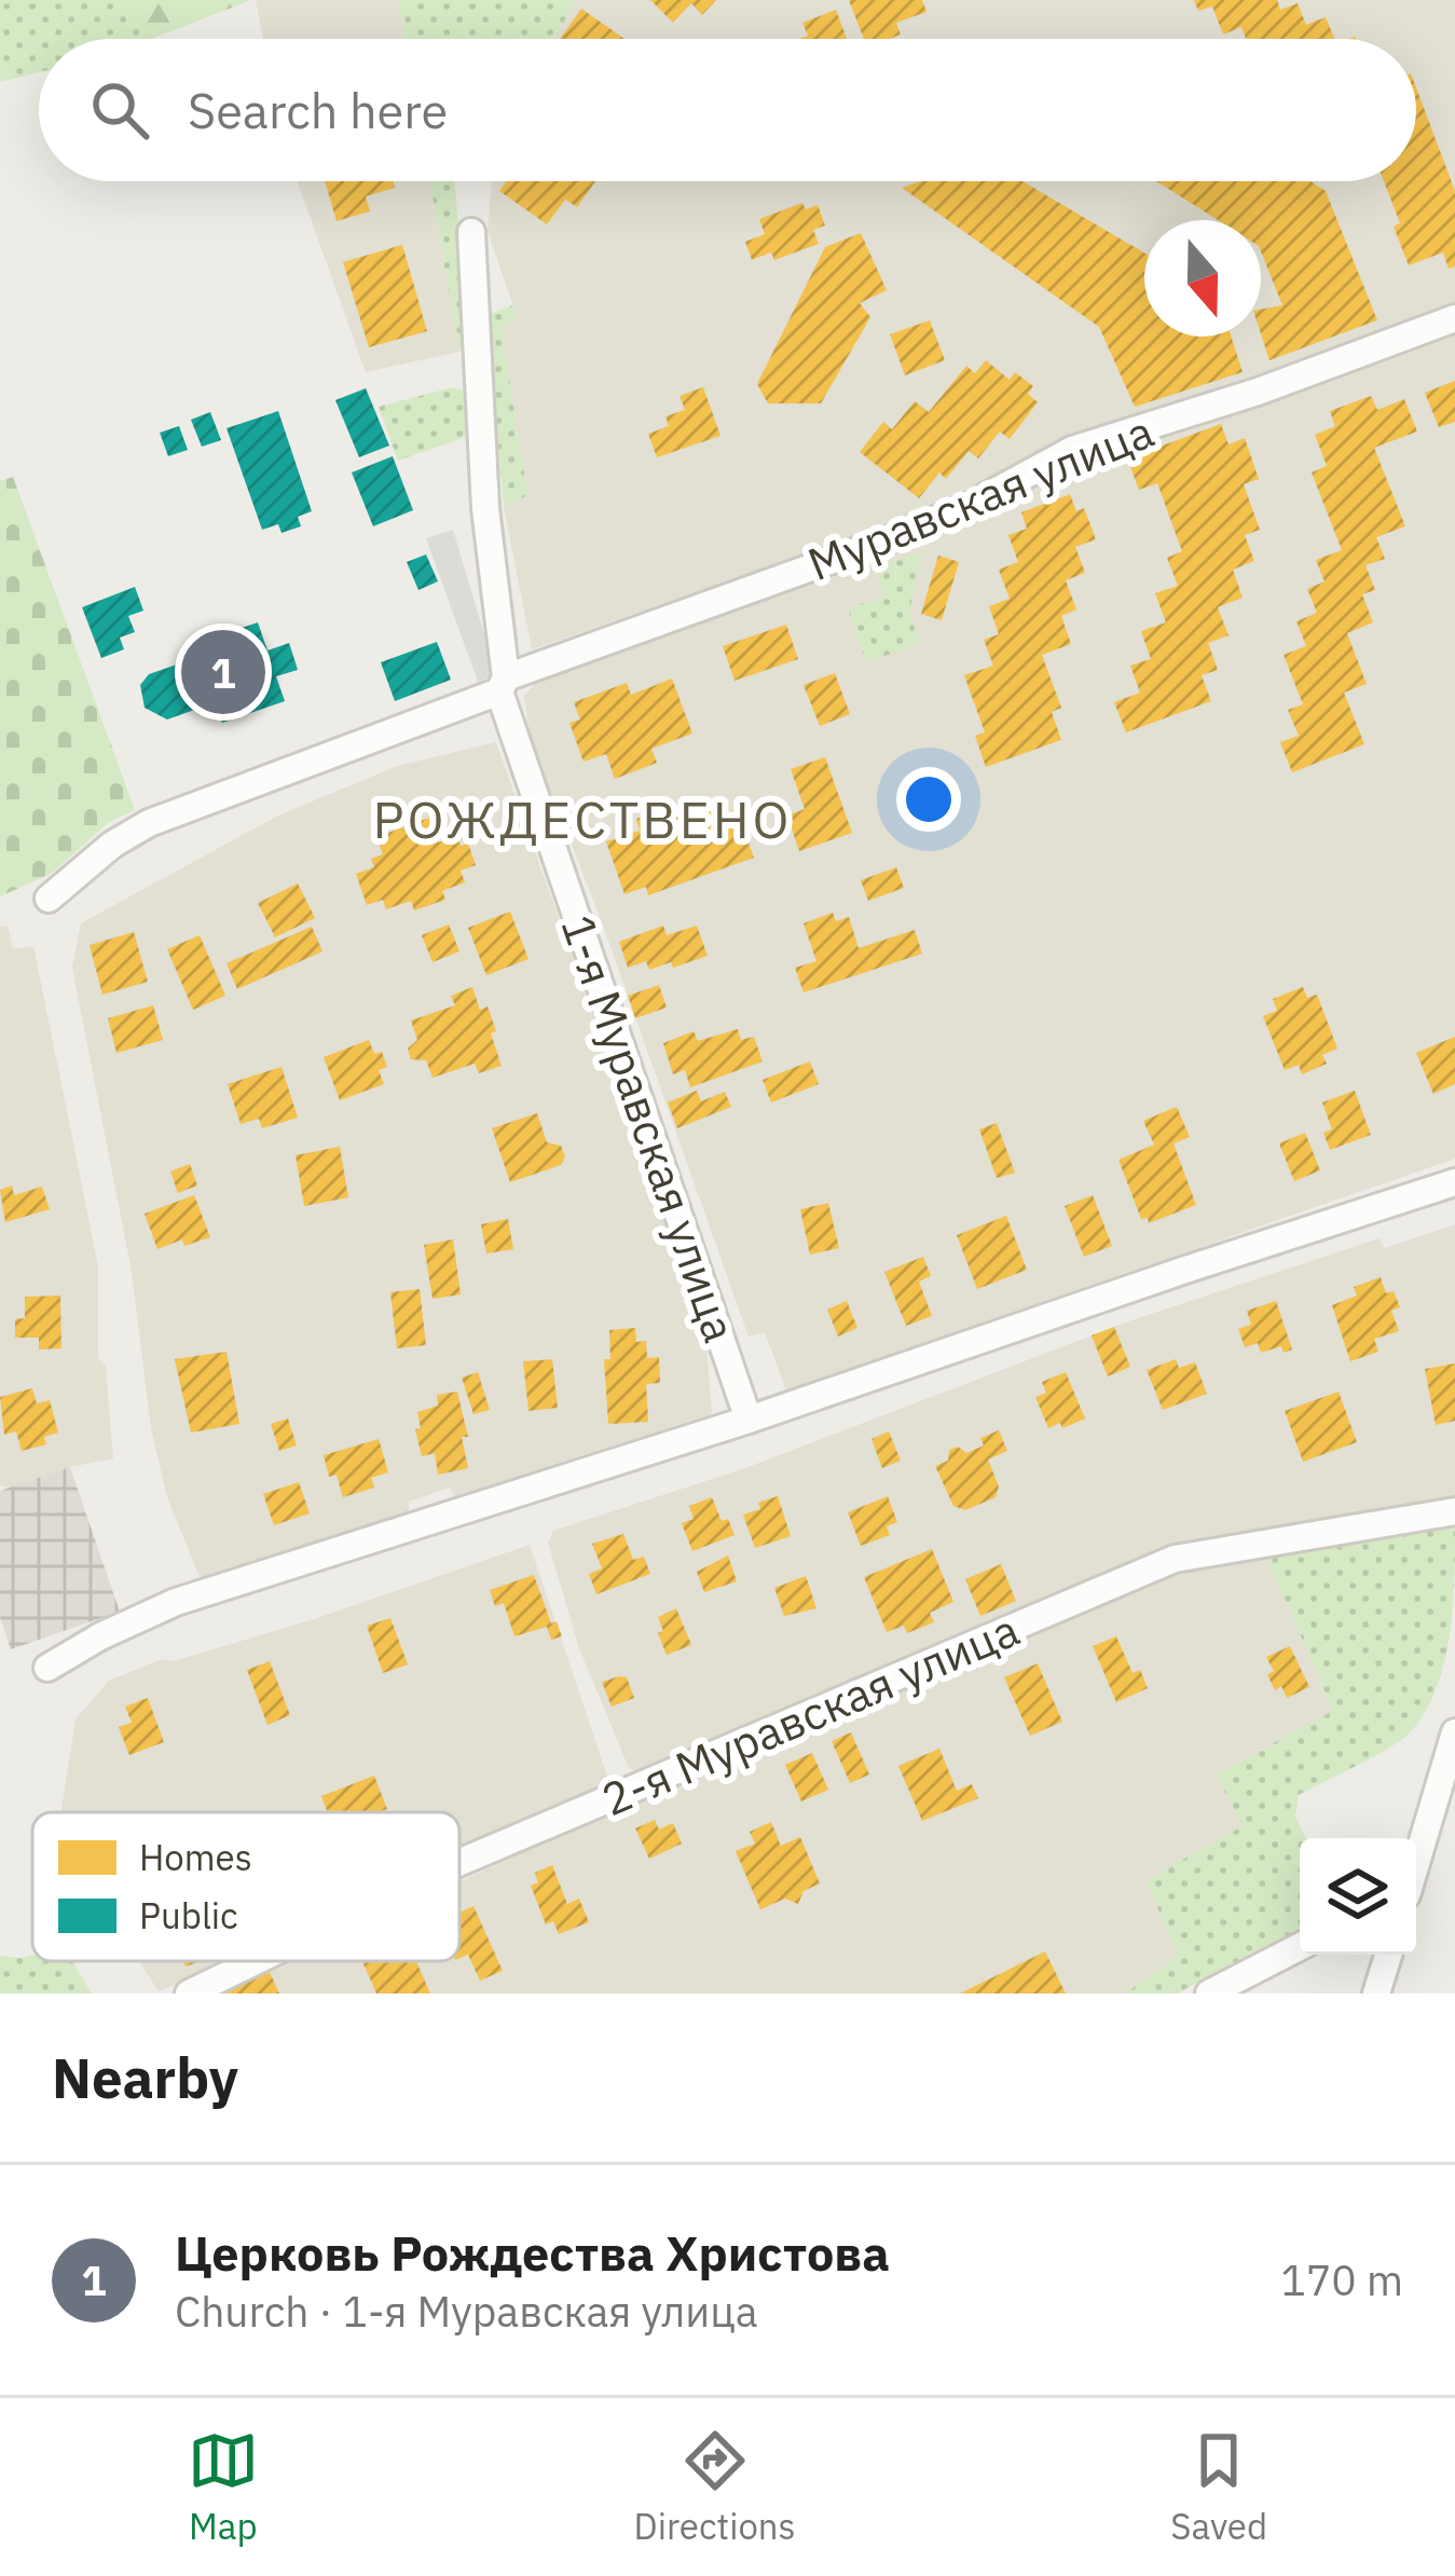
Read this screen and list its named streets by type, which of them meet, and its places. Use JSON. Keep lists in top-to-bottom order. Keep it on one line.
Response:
{"streets":{"street":["Муравская улица","1-я Муравская улица","2-я Муравская улица"]},"crossings":[["Муравская улица","1-я Муравская улица"]],"districts":["РОЖДЕСТВЕНО"],"legend":["Homes","Public"],"north":"bottom","page":{"search":"Search here","pins":"1","heading":"Nearby","list":[{"mark":"1","name":"Церковь Рождества Христова","note":"Church · 1-я Муравская улица","value":"170 m"}],"nav":["Map","Directions","Saved"]}}
